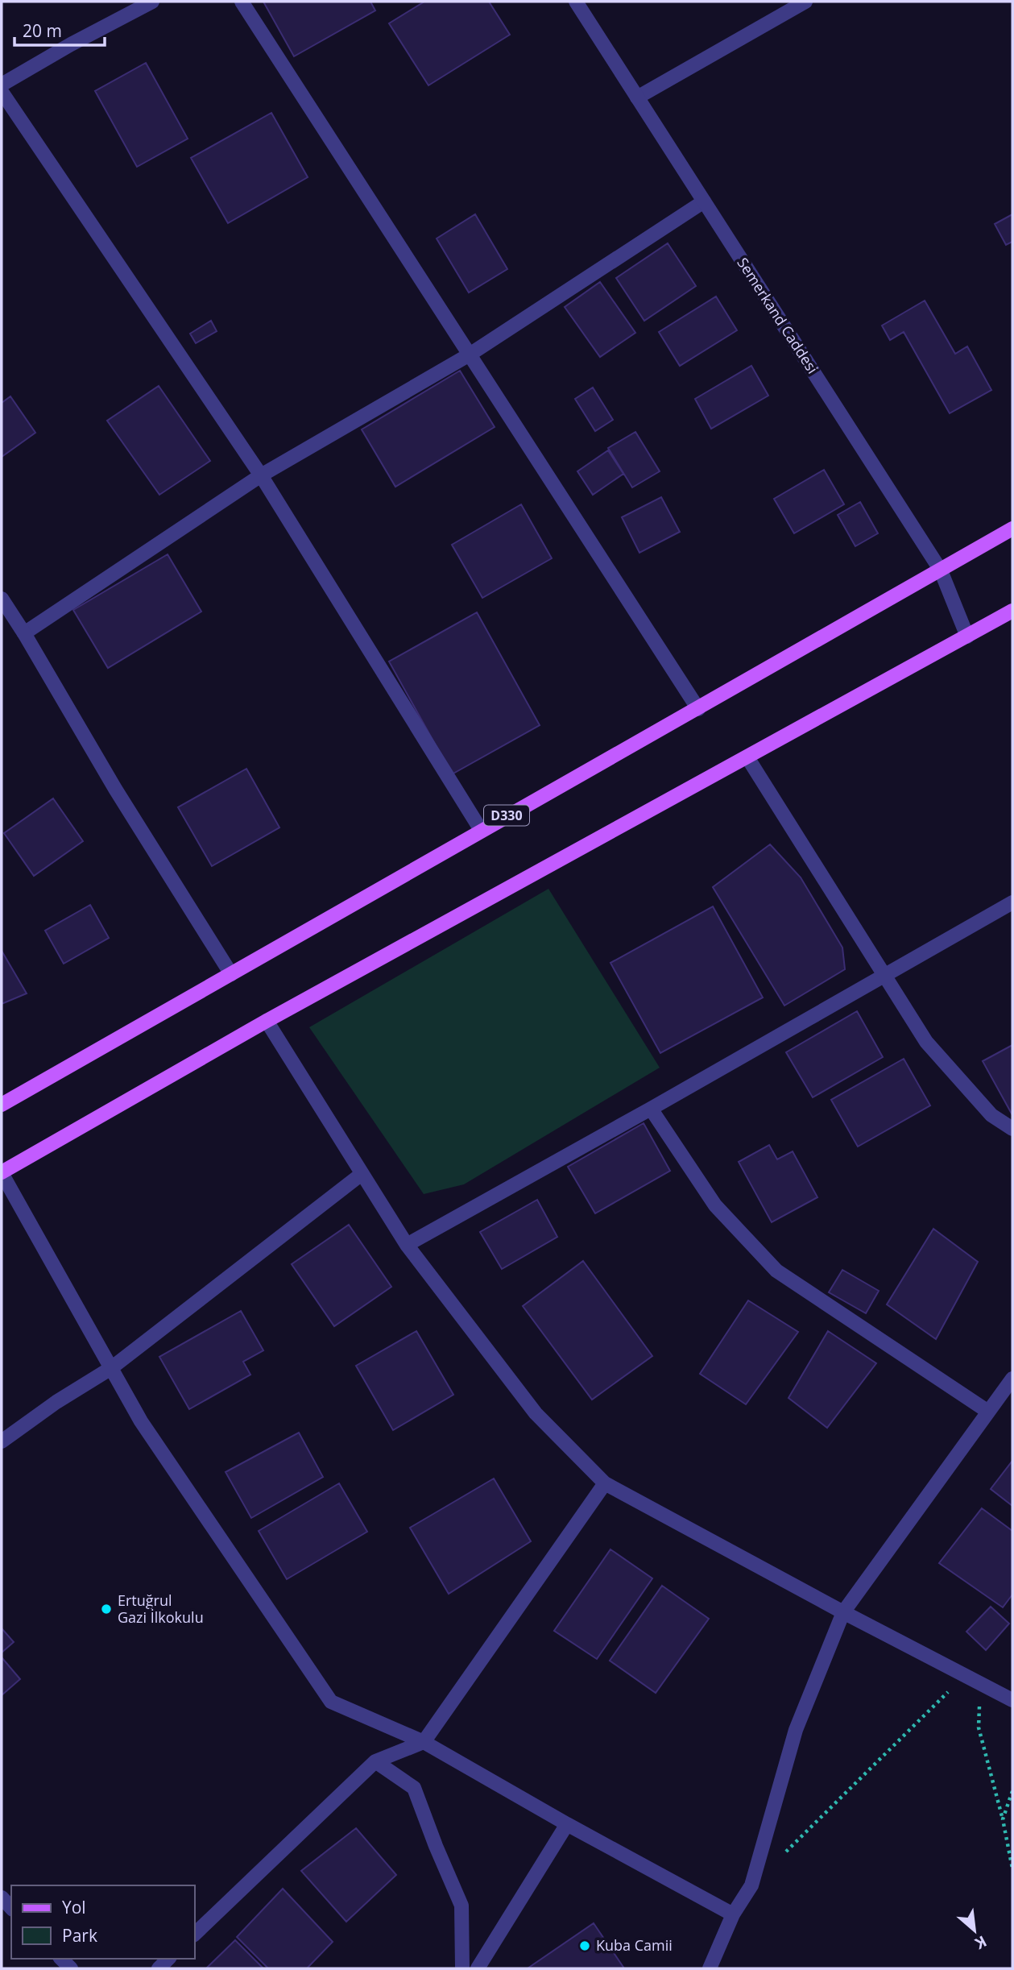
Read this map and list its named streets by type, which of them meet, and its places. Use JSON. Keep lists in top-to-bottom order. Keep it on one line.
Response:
{"streets":{"main road":["D330"],"street":["Semerkand Caddesi"]},"crossings":[["Semerkand Caddesi","D330"]],"places":["Ertuğrul Gazi İlkokulu","Kuba Camii"],"legend":["Yol","Park"],"scale_bar":"20 m","north":"bottom right"}
